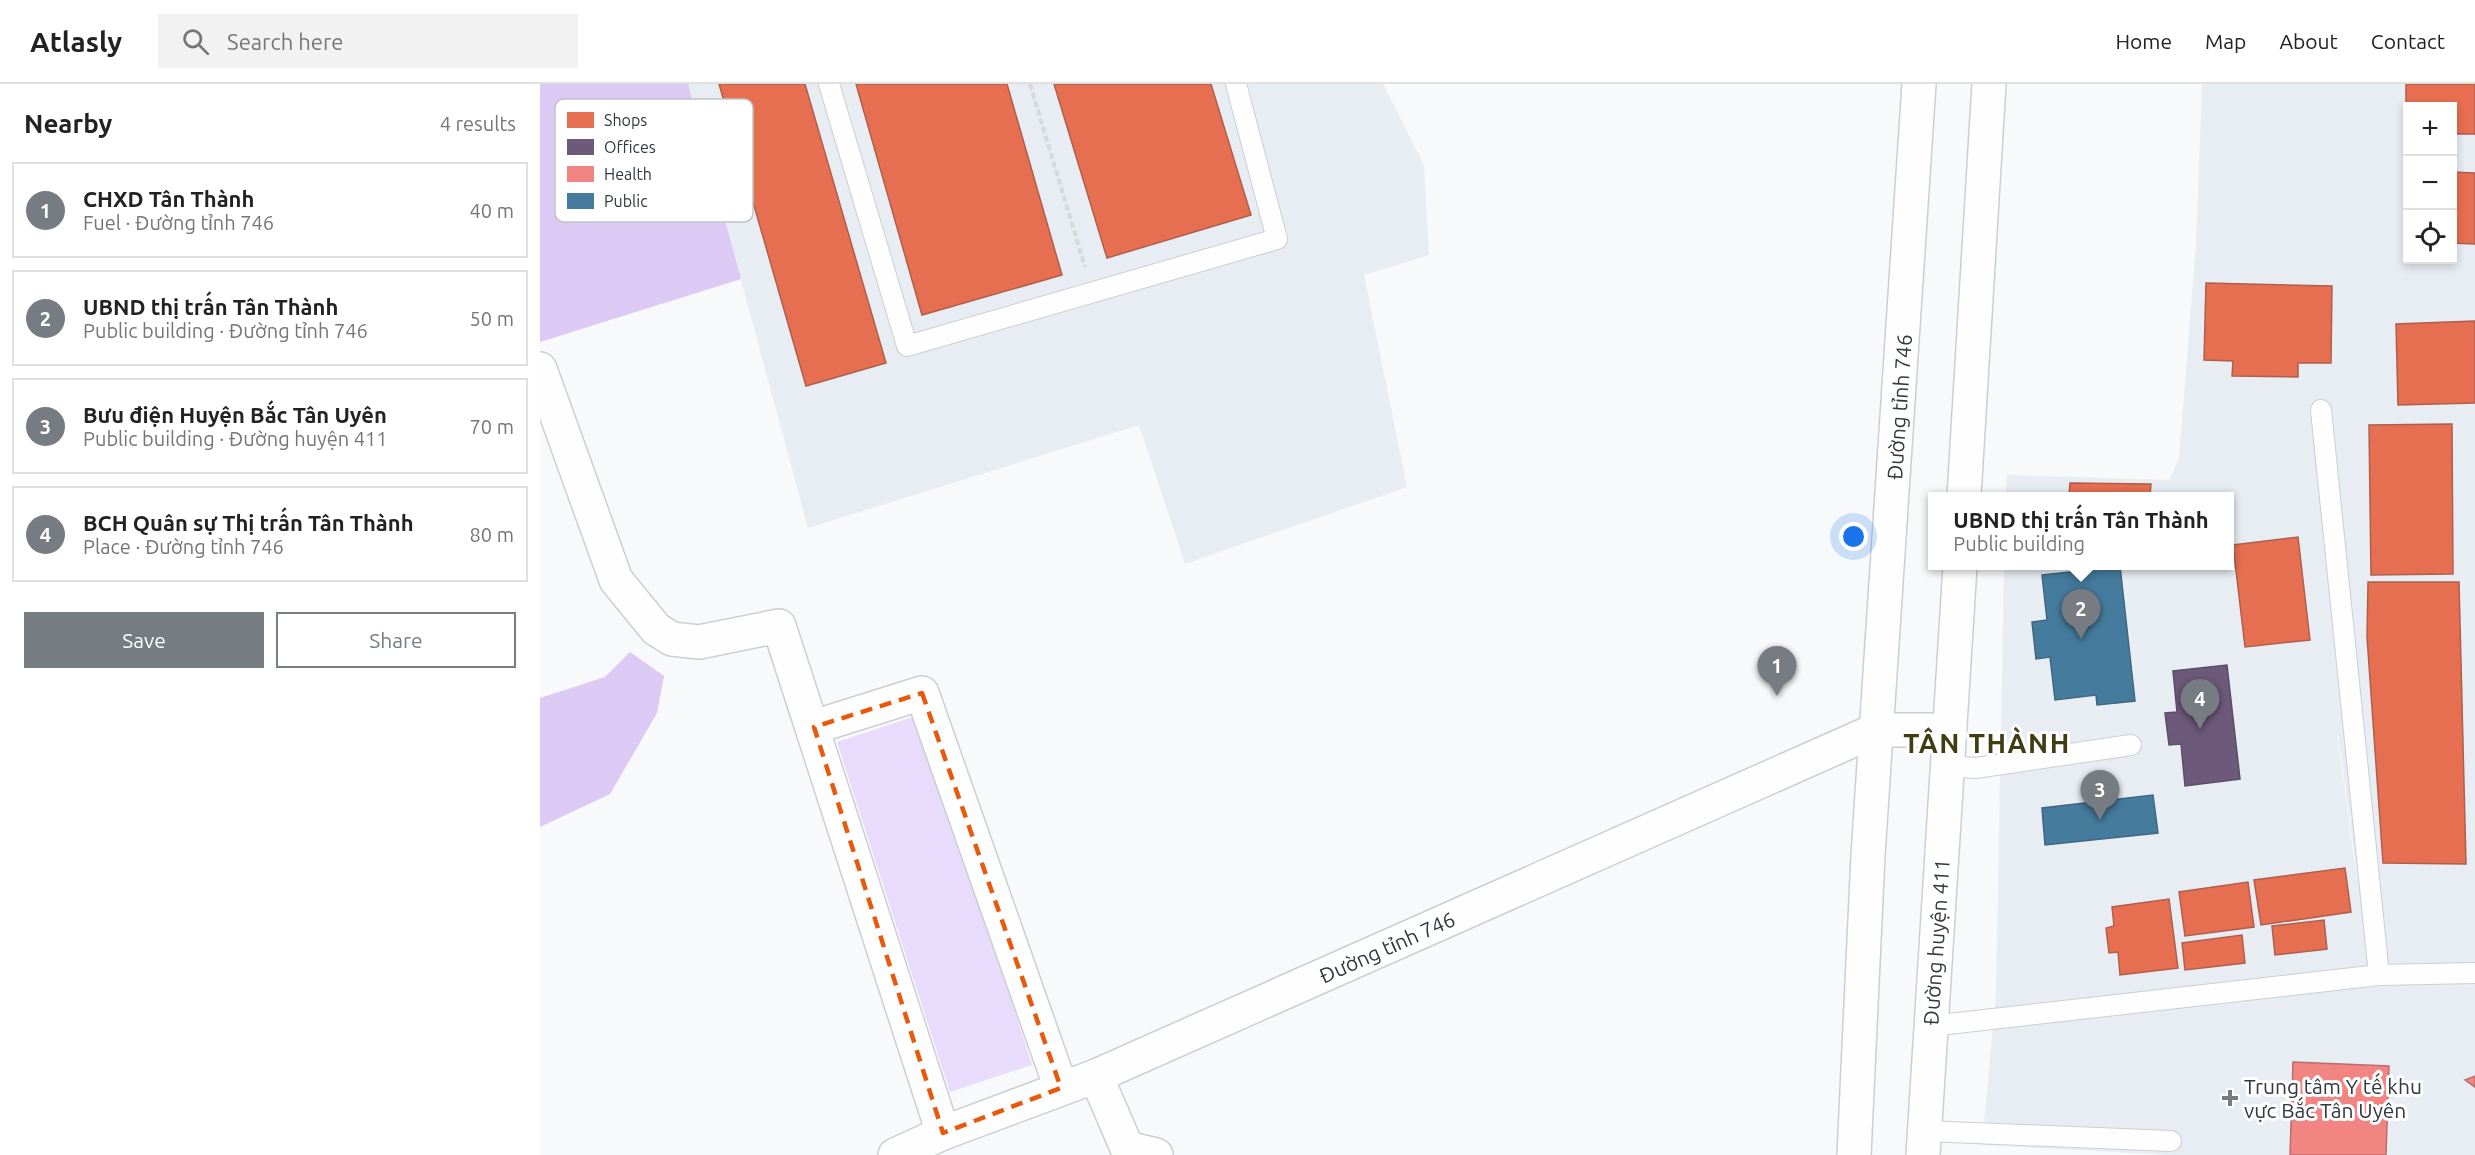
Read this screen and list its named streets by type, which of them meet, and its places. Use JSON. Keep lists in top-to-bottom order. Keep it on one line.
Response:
{"streets":{"main road":["Đường tỉnh 746","Đường huyện 411"]},"crossings":[["Đường tỉnh 746","Đường huyện 411"]],"districts":["TÂN THÀNH"],"places":{"health":["Trung tâm Y tế khu vực Bắc Tân Uyên"]},"legend":["Shops","Offices","Health","Public"],"page":{"header":"Atlasly","search":"Search here","nav":["Home","Map","About","Contact"],"heading":["Nearby","4 results"],"map_buttons":["+","−"],"list":[{"mark":"1","name":"CHXD Tân Thành","note":"Fuel · Đường tỉnh 746","value":"40 m"},{"mark":"2","name":"UBND thị trấn Tân Thành","note":"Public building · Đường tỉnh 746","value":"50 m"},{"mark":"3","name":"Bưu điện Huyện Bắc Tân Uyên","note":"Public building · Đường huyện 411","value":"70 m"},{"mark":"4","name":"BCH Quân sự Thị trấn Tân Thành","note":"Place · Đường tỉnh 746","value":"80 m"}],"popup":["UBND thị trấn Tân Thành","Public building"],"pins":["2","1","4","3"],"buttons":["Save","Share"]}}
